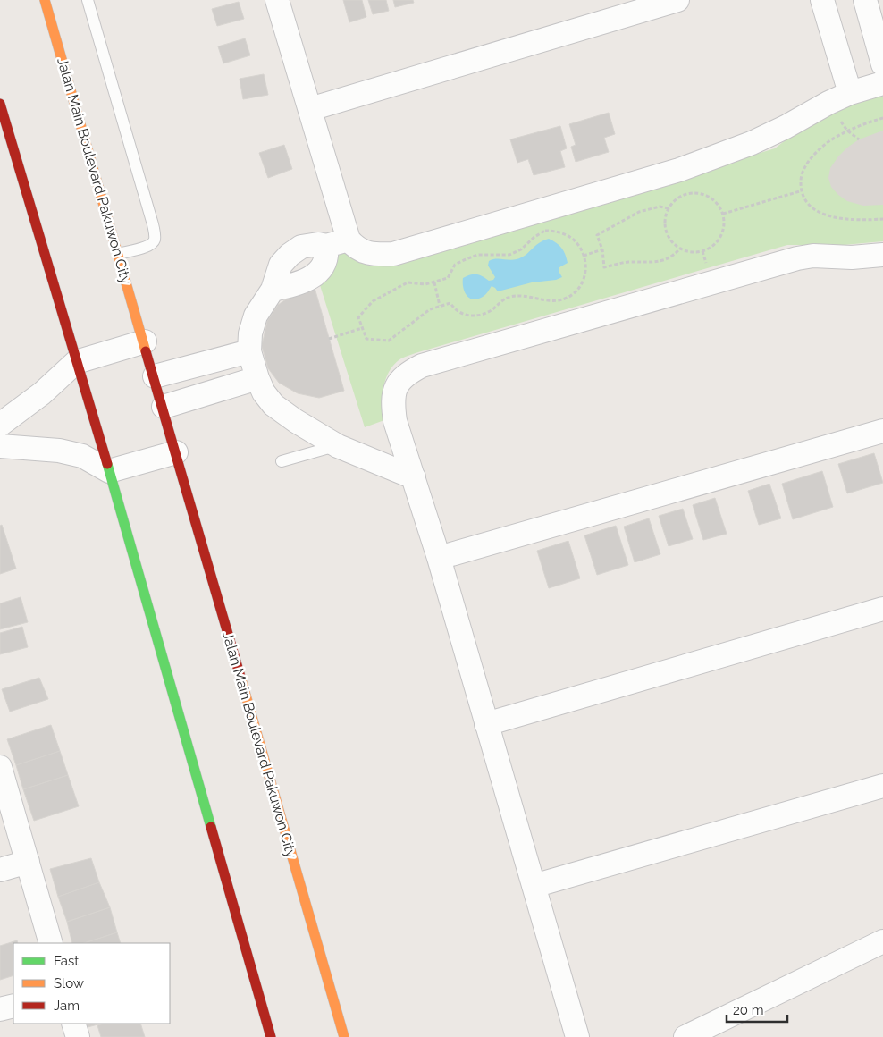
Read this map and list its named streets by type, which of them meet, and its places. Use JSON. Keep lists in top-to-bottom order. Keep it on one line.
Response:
{"streets":{"street":["Jalan Main Boulevard Pakuwon City"]},"legend":["Fast","Slow","Jam"],"scale_bar":"20 m"}
